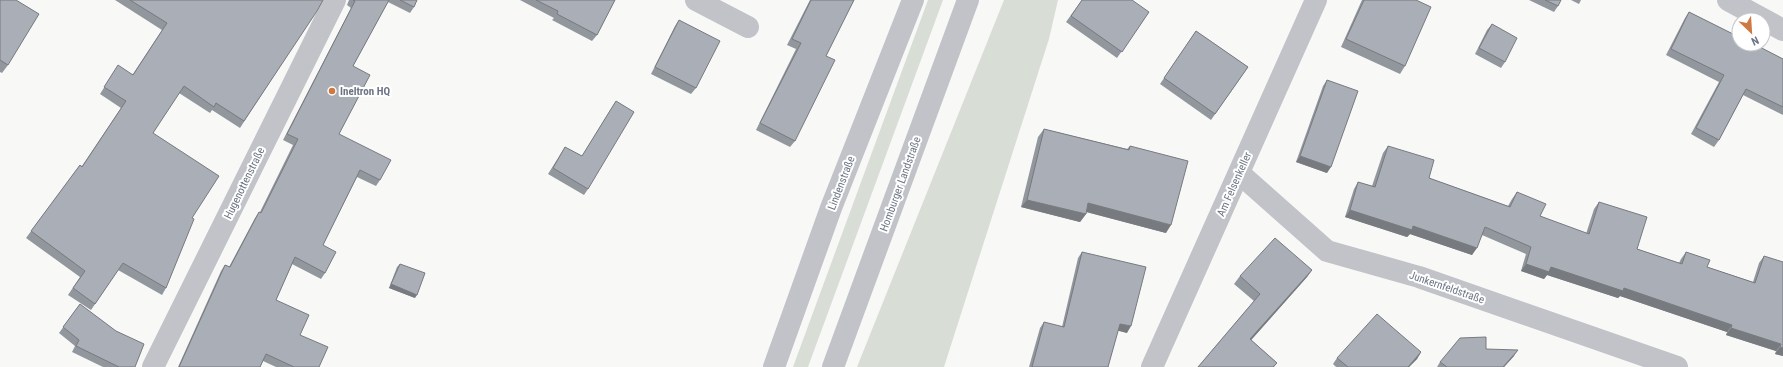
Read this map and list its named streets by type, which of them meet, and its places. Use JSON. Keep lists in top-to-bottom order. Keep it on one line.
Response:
{"streets":{"street":["Hugenottenstraße","Lindenstraße","Homburger Landstraße","Am Felsenkeller","Junkernfeldstraße"]},"crossings":[["Am Felsenkeller","Junkernfeldstraße"]],"places":["Ineltron HQ"],"north":"bottom right"}
